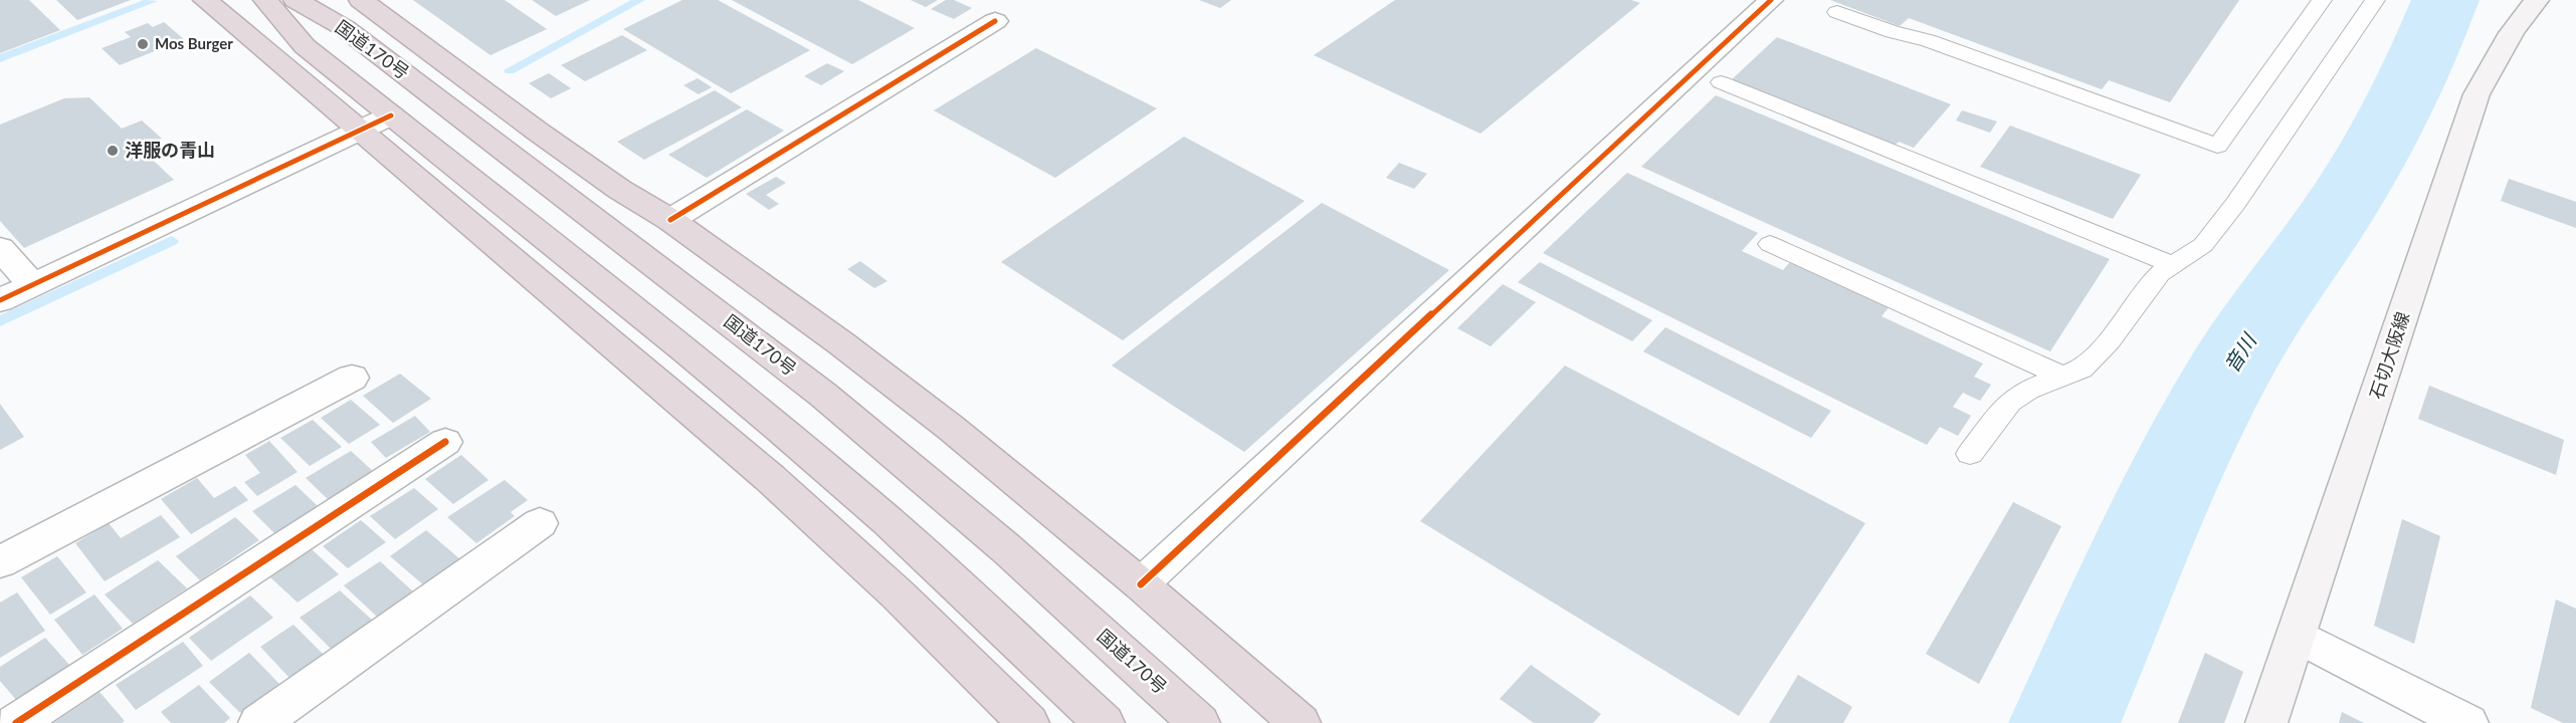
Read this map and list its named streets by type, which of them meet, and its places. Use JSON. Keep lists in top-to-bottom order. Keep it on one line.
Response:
{"streets":{"highway":["国道170号"],"main road":["石切大阪線"]},"water":["音川"],"places":["Mos Burger","洋服の青山"]}
